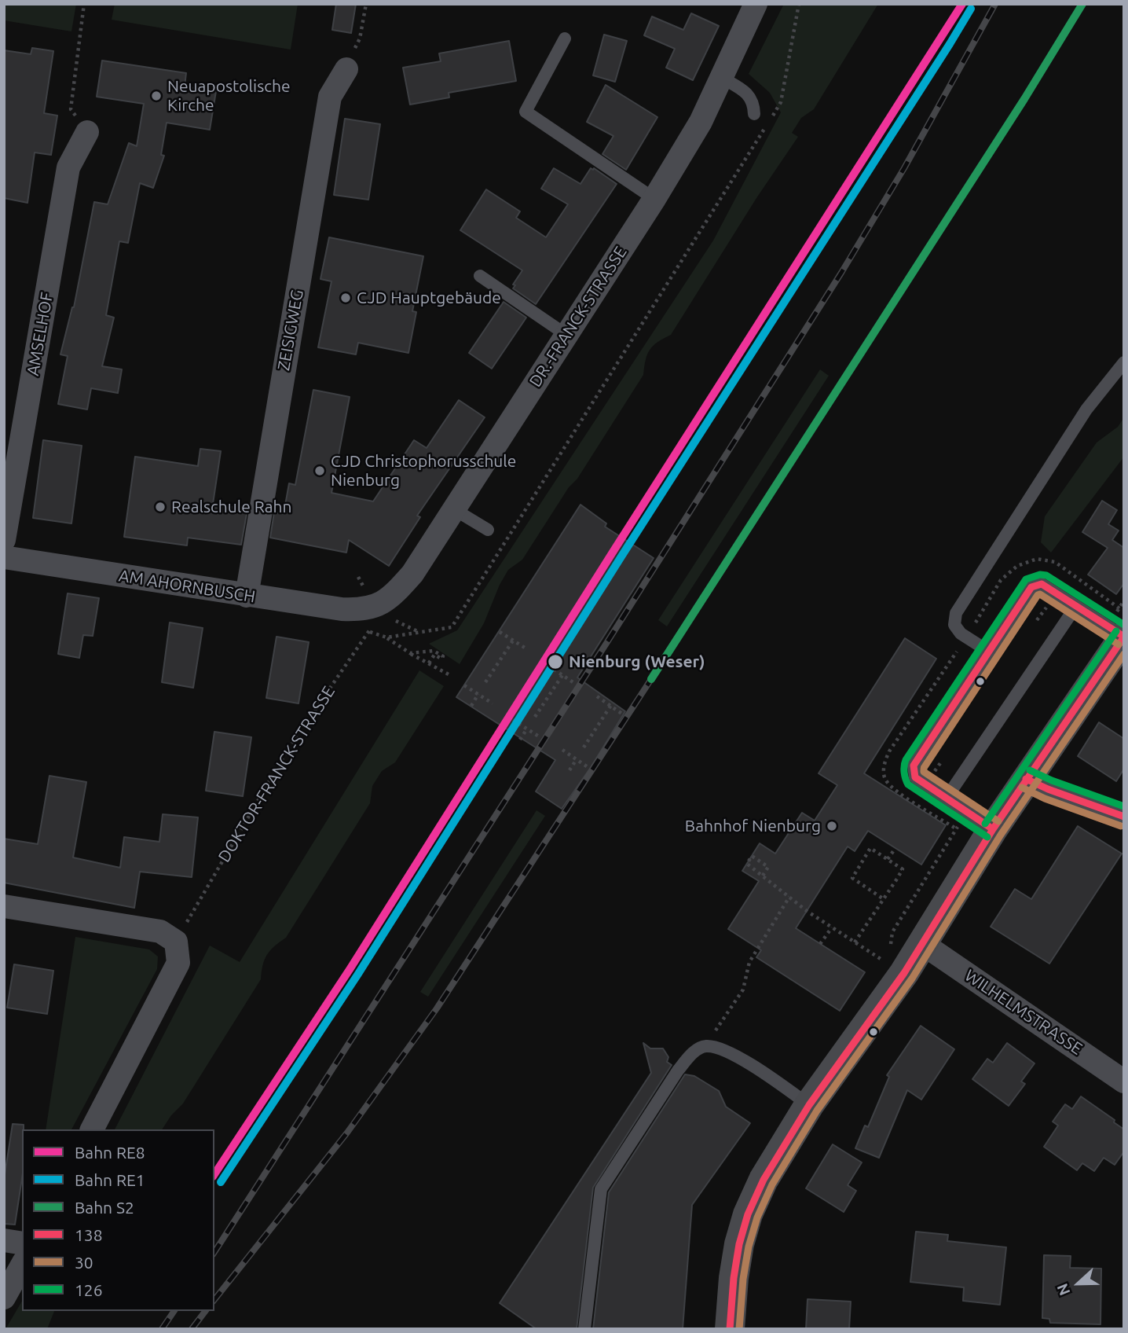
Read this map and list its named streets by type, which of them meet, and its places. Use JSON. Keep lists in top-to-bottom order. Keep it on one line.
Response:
{"streets":{"street":["DR.-FRANCK-STRASSE","ZEISIGWEG","AMSELHOF","AM AHORNBUSCH","WILHELMSTRASSE"],"path":["DOKTOR-FRANCK-STRASSE"]},"crossings":[["DR.-FRANCK-STRASSE","AM AHORNBUSCH"],["ZEISIGWEG","AM AHORNBUSCH"]],"places":["Neuapostolische Kirche","CJD Hauptgebäude","CJD Christophorusschule Nienburg","Realschule Rahn","Nienburg (Weser)","Bahnhof Nienburg"],"lines":["rail line RE8","rail line S2","rail line RE1","transit line 126","transit line 138","transit line 30"],"legend":["Bahn RE8","Bahn RE1","Bahn S2","138","30","126"],"north":"left"}
